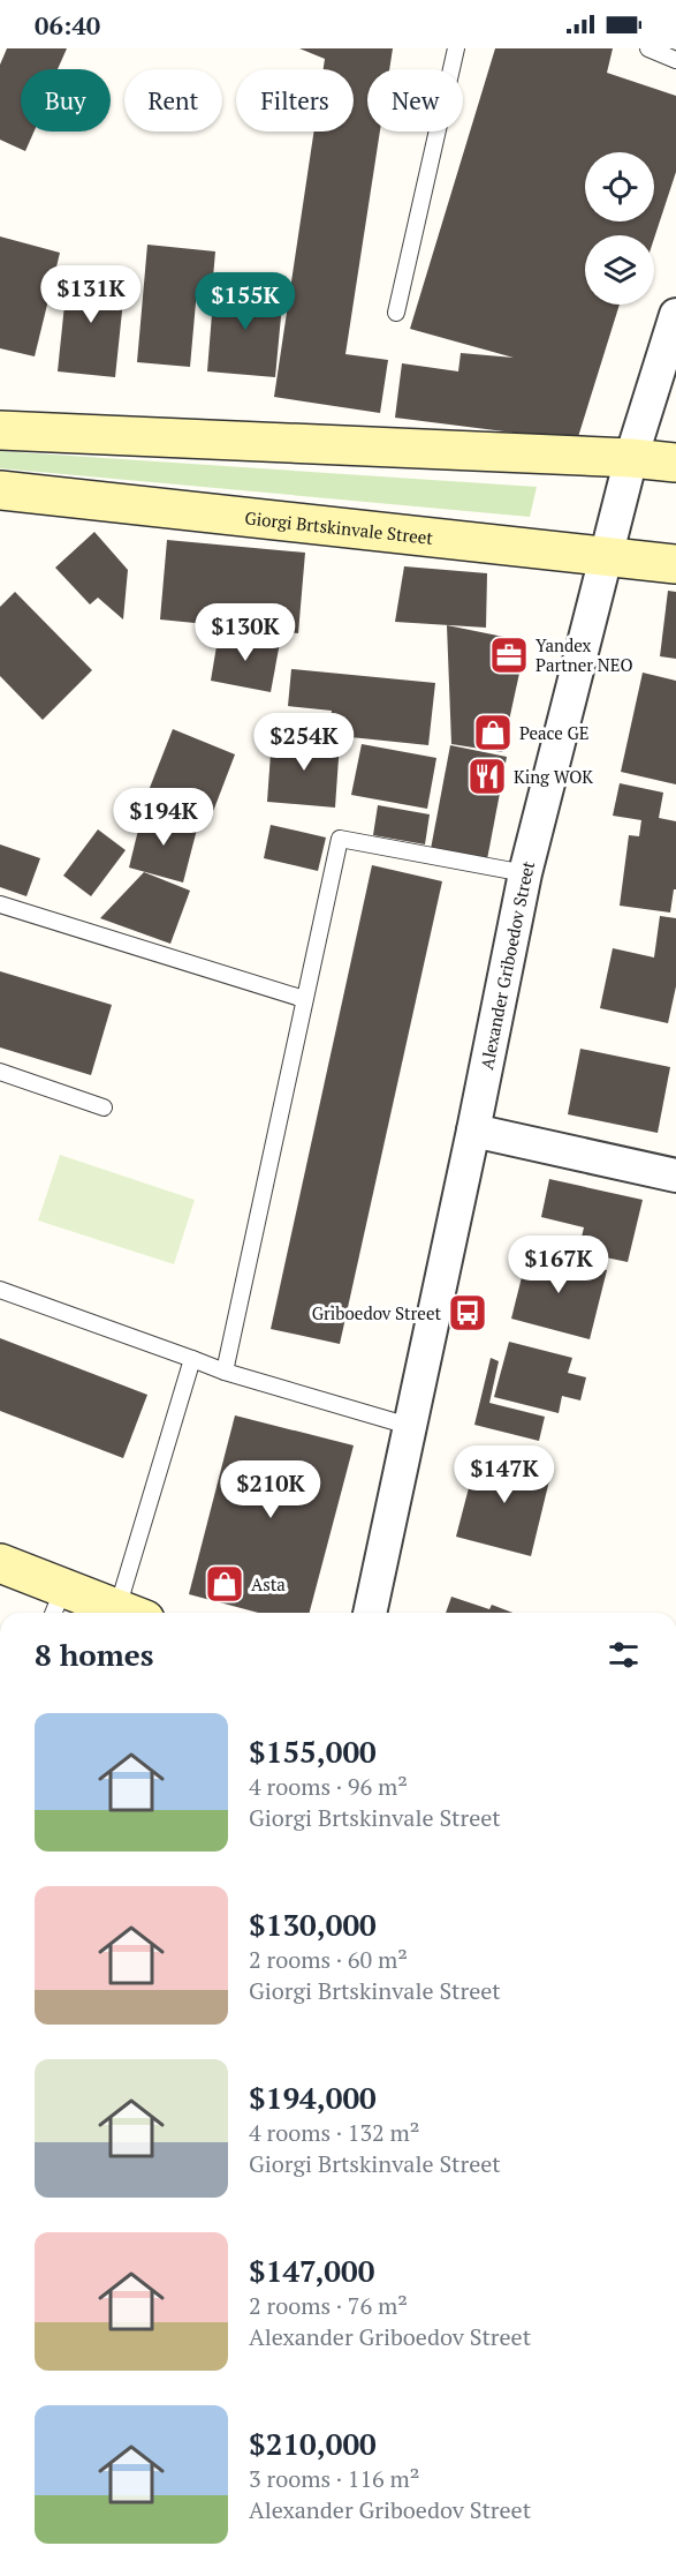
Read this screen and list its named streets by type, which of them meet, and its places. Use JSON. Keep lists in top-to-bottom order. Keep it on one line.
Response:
{"streets":{"street":["Giorgi Brtskinvale Street","Alexander Griboedov Street"]},"crossings":[["Giorgi Brtskinvale Street","Alexander Griboedov Street"]],"places":{"office":["Yandex Partner NEO"],"shop":["Peace GE","Asta"],"restaurant":["King WOK"],"bus stop":["Griboedov Street"]},"page":{"status":"06:40","chip":["Buy","Rent","Filters","New"],"price":["$131K","$155K","$130K","$254K","$194K","$167K","$147K","$210K"],"heading":"8 homes","list":[{"name":"$155,000","note":"4 rooms · 96 m² · Giorgi Brtskinvale Street"},{"name":"$130,000","note":"2 rooms · 60 m² · Giorgi Brtskinvale Street"},{"name":"$194,000","note":"4 rooms · 132 m² · Giorgi Brtskinvale Street"},{"name":"$147,000","note":"2 rooms · 76 m² · Alexander Griboedov Street"},{"name":"$210,000","note":"3 rooms · 116 m² · Alexander Griboedov Street"}]}}
